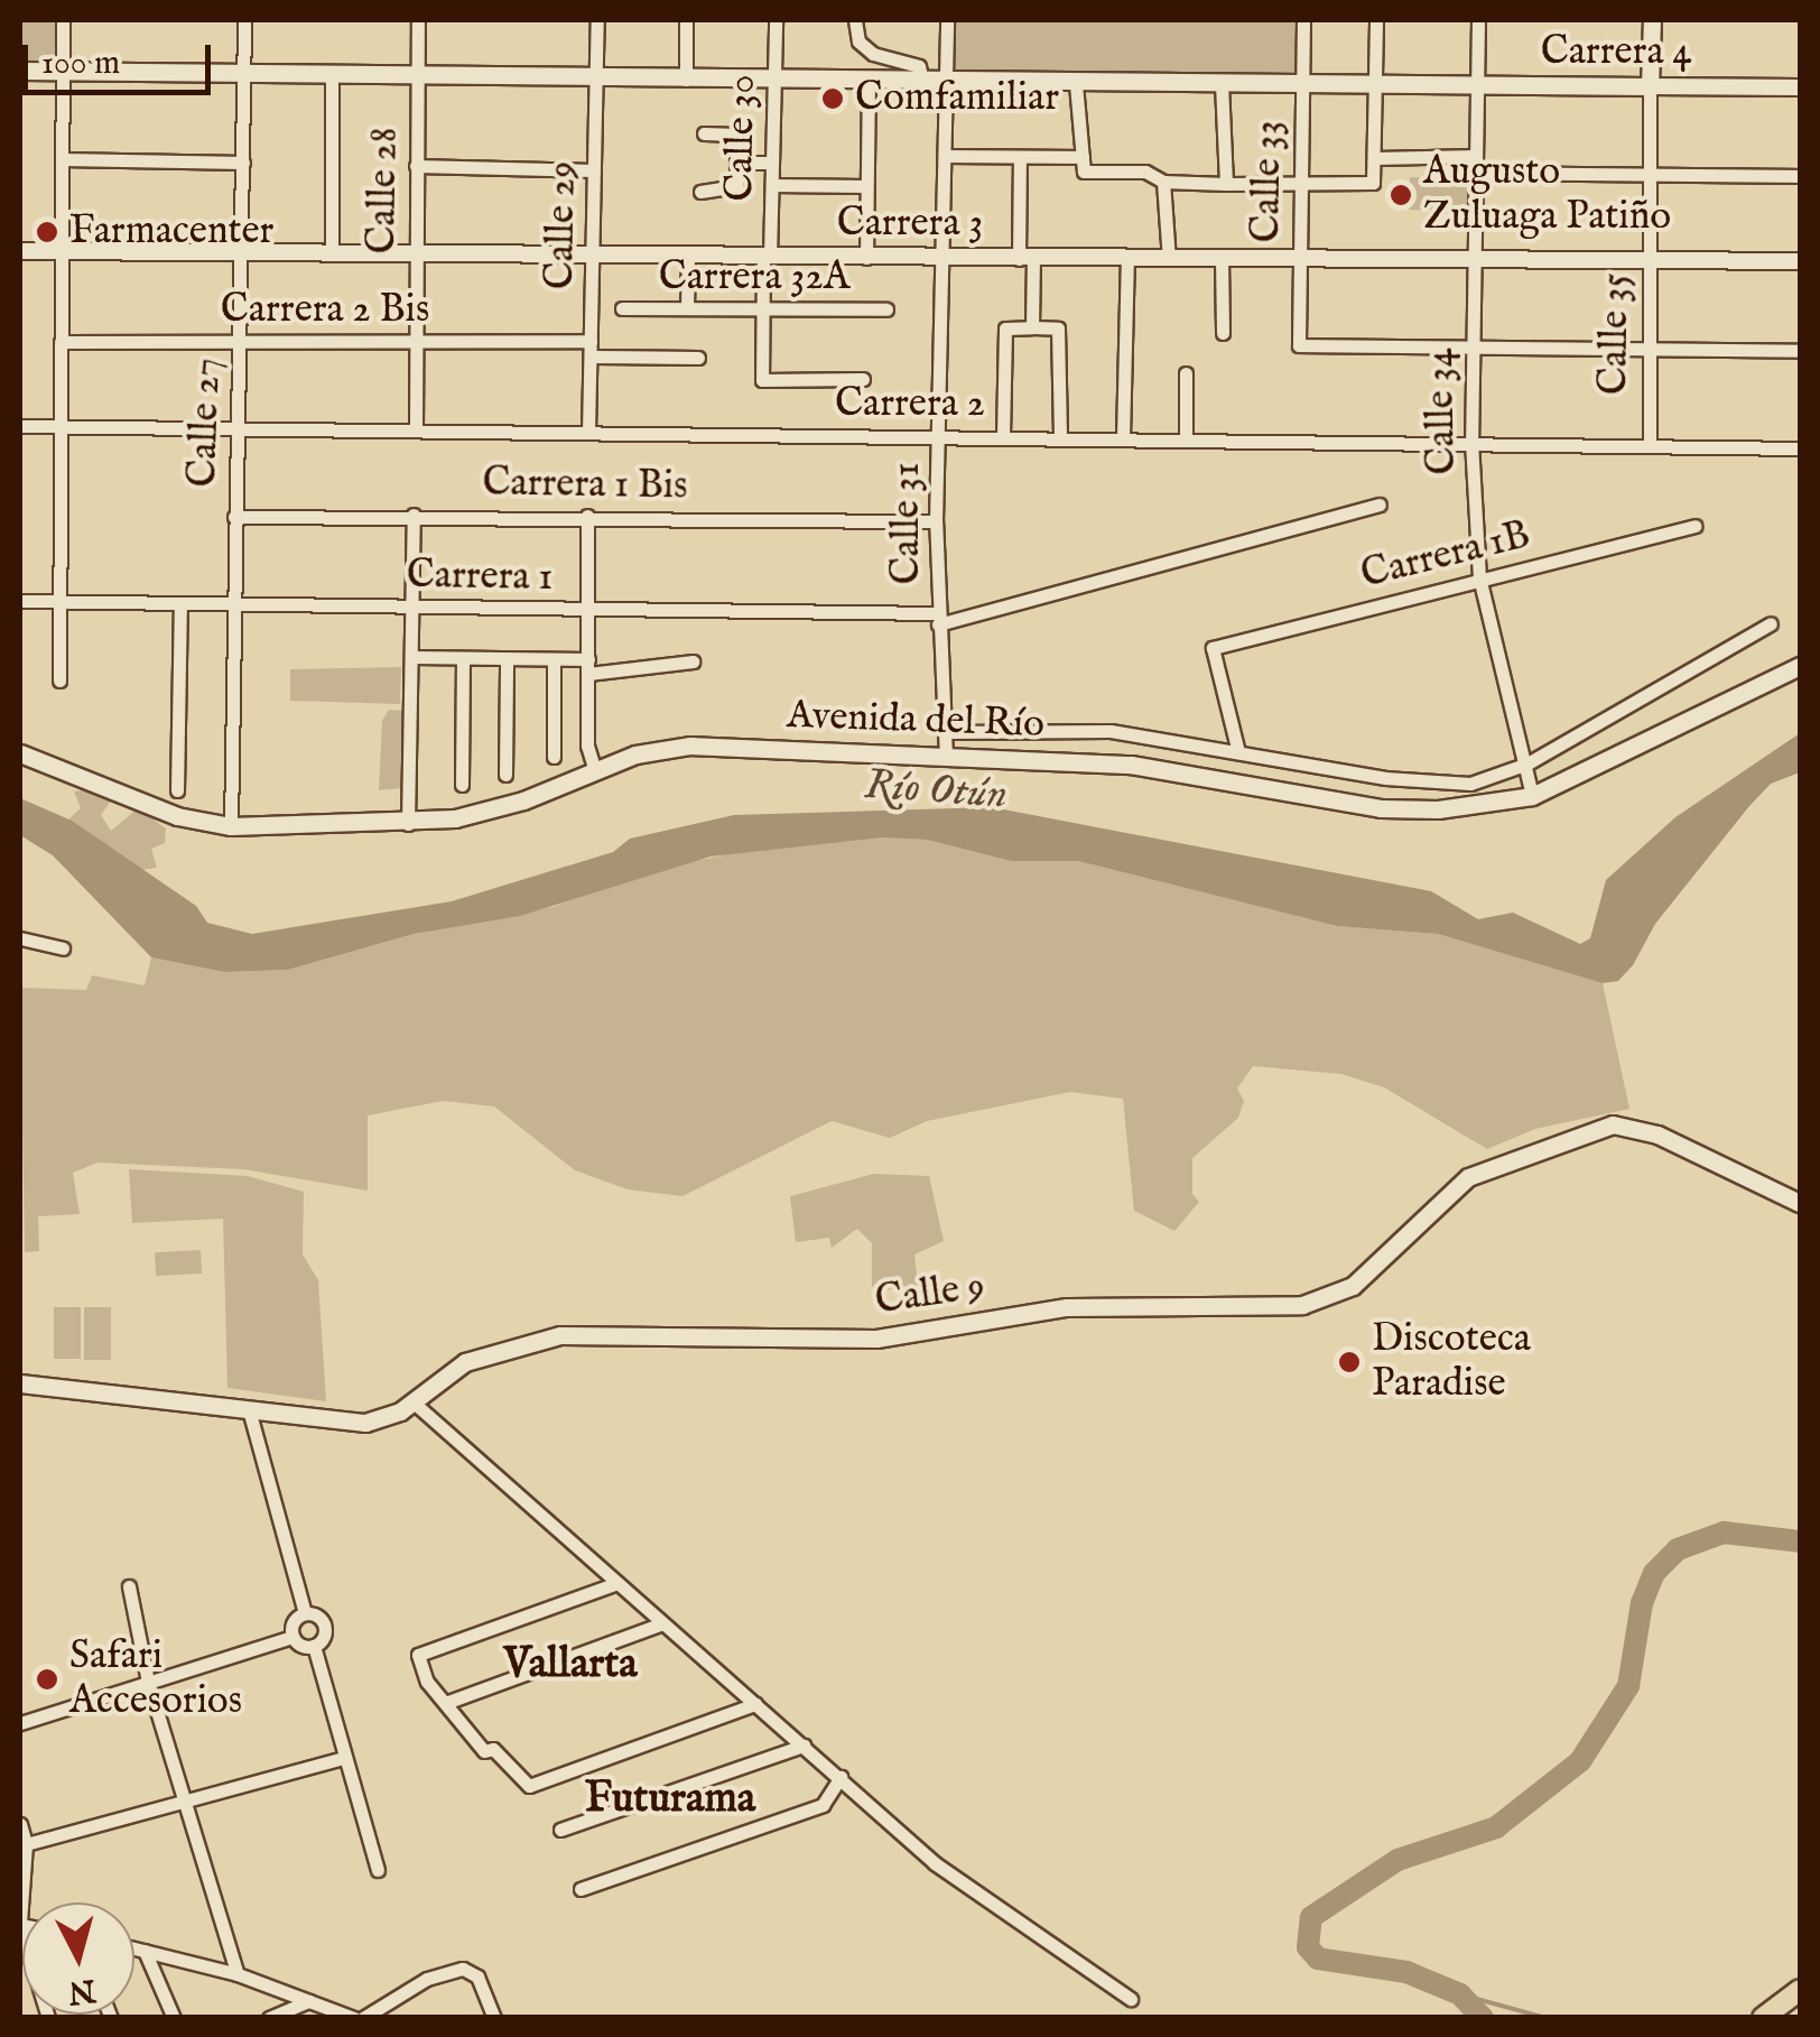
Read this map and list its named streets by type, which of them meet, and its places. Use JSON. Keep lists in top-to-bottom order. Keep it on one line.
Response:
{"streets":{"main road":["Carrera 4","Calle 35","Avenida del Río","Calle 9"],"street":["Calle 30","Calle 33","Calle 28","Carrera 3","Calle 29","Carrera 32A","Carrera 2 Bis","Carrera 2","Calle 34","Calle 27","Carrera 1 Bis","Calle 31","Carrera 1B","Carrera 1"]},"crossings":[["Carrera 4","Calle 30"],["Carrera 4","Calle 33"],["Carrera 4","Calle 28"],["Carrera 4","Calle 29"],["Carrera 4","Calle 35"],["Carrera 4","Calle 34"],["Carrera 4","Calle 27"],["Carrera 4","Calle 31"],["Calle 30","Carrera 3"],["Calle 30","Carrera 32A"],["Calle 33","Carrera 3"],["Calle 33","Calle 34"],["Calle 28","Carrera 3"],["Calle 28","Carrera 2 Bis"],["Calle 28","Carrera 2"],["Carrera 3","Calle 29"],["Carrera 3","Calle 35"],["Carrera 3","Calle 34"],["Carrera 3","Calle 27"],["Carrera 3","Calle 31"],["Calle 29","Carrera 2 Bis"],["Calle 29","Carrera 2"],["Carrera 2 Bis","Calle 27"],["Calle 35","Carrera 2"],["Carrera 2","Calle 34"],["Carrera 2","Calle 27"],["Carrera 2","Calle 31"],["Calle 34","Carrera 1B"],["Calle 34","Avenida del Río"],["Calle 27","Carrera 1 Bis"],["Calle 27","Carrera 1"],["Calle 27","Avenida del Río"],["Carrera 1 Bis","Calle 31"],["Calle 31","Carrera 1"],["Calle 31","Avenida del Río"]],"districts":["Vallarta","Futurama"],"water":["Río Otún"],"places":["Comfamiliar","Augusto Zuluaga Patiño","Farmacenter","Discoteca Paradise","Safari Accesorios"],"scale_bar":"100 m","north":"bottom"}
